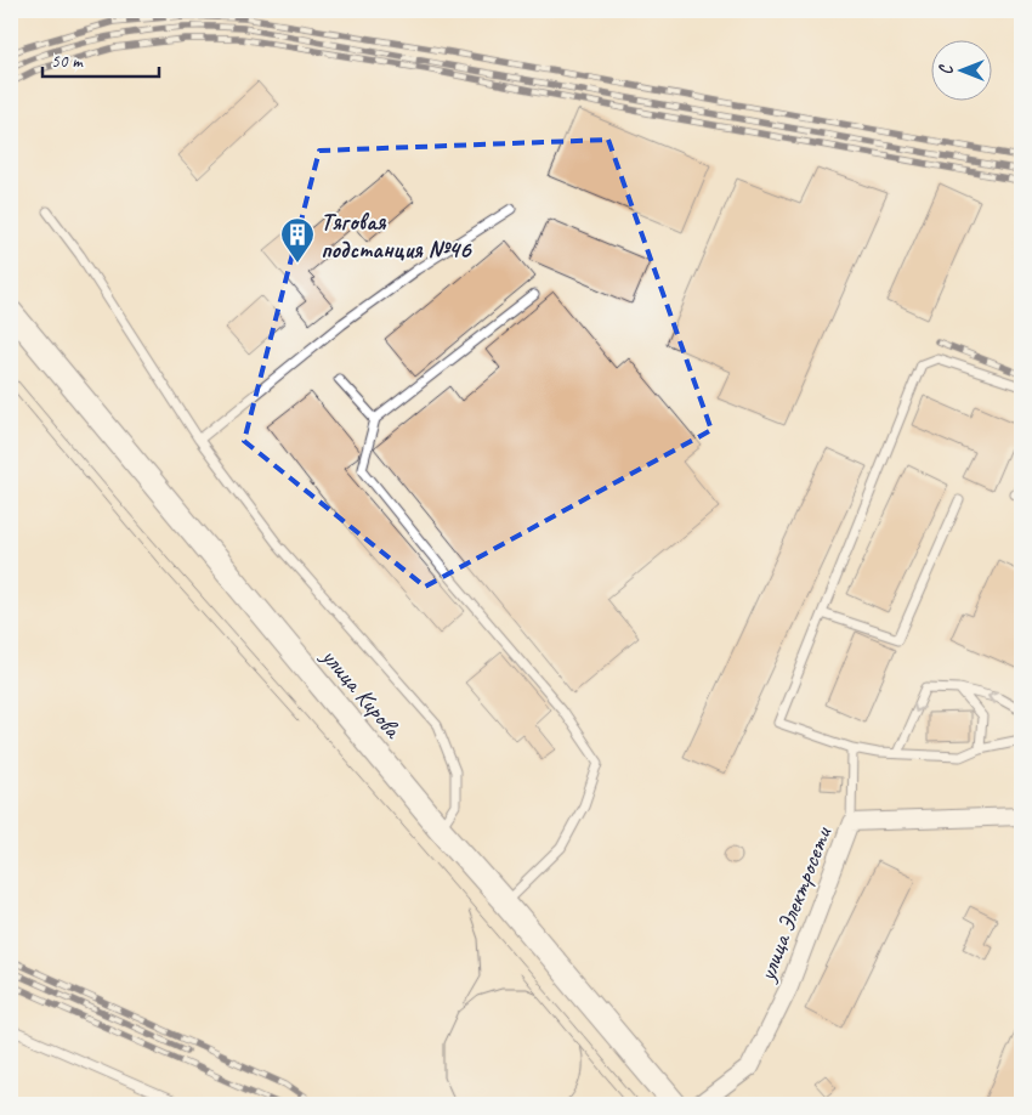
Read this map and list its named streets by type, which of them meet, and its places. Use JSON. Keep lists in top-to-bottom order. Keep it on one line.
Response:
{"streets":{"main road":["улица Кирова"],"street":["улица Электросети"]},"places":{"building":["Тяговая подстанция №46"]},"scale_bar":"50 m","north":"left"}
